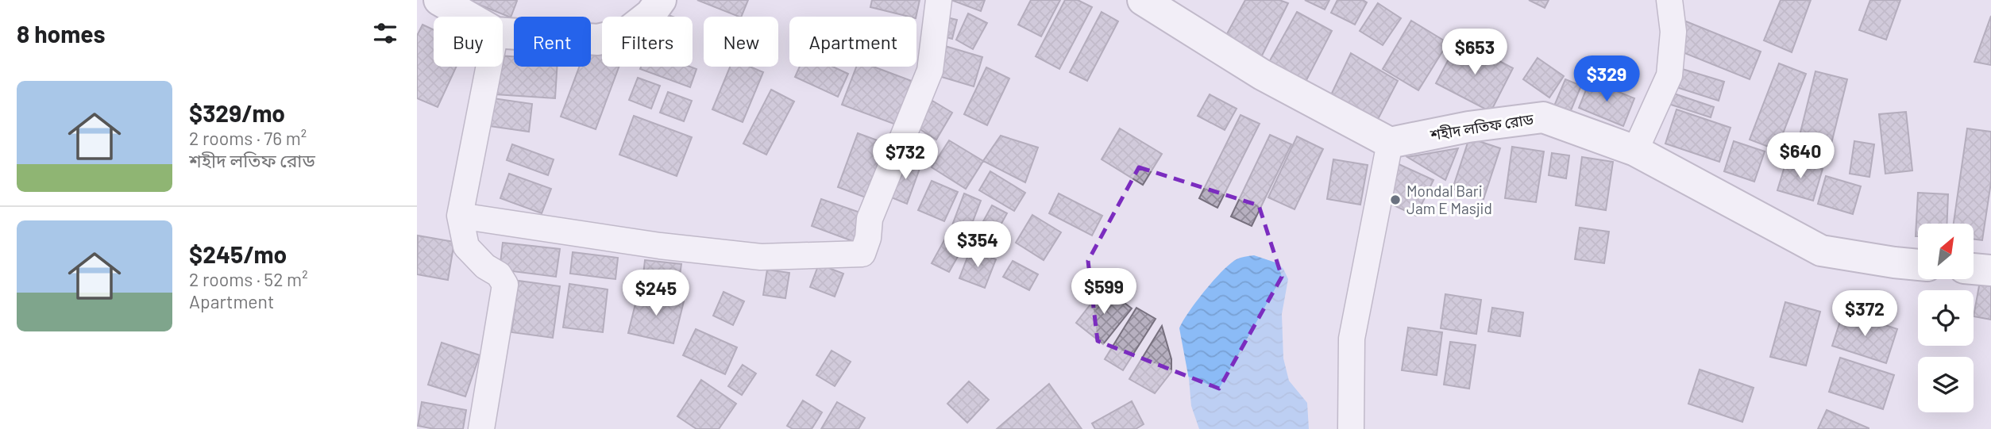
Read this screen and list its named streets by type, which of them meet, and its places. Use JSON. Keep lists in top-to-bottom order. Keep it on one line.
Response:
{"streets":{"street":["শহীদ লতিফ রোড"]},"places":["Mondal Bari Jam E Masjid"],"north":"top right","page":{"heading":"8 homes","chip":["Buy","Rent","Filters","New","Apartment"],"price":["$653","$329","$640","$732","$354","$599","$245","$372"],"list":[{"name":"$329/mo","note":"2 rooms · 76 m² · শহীদ লতিফ রোড"},{"name":"$245/mo","note":"2 rooms · 52 m² · Apartment"}]}}
